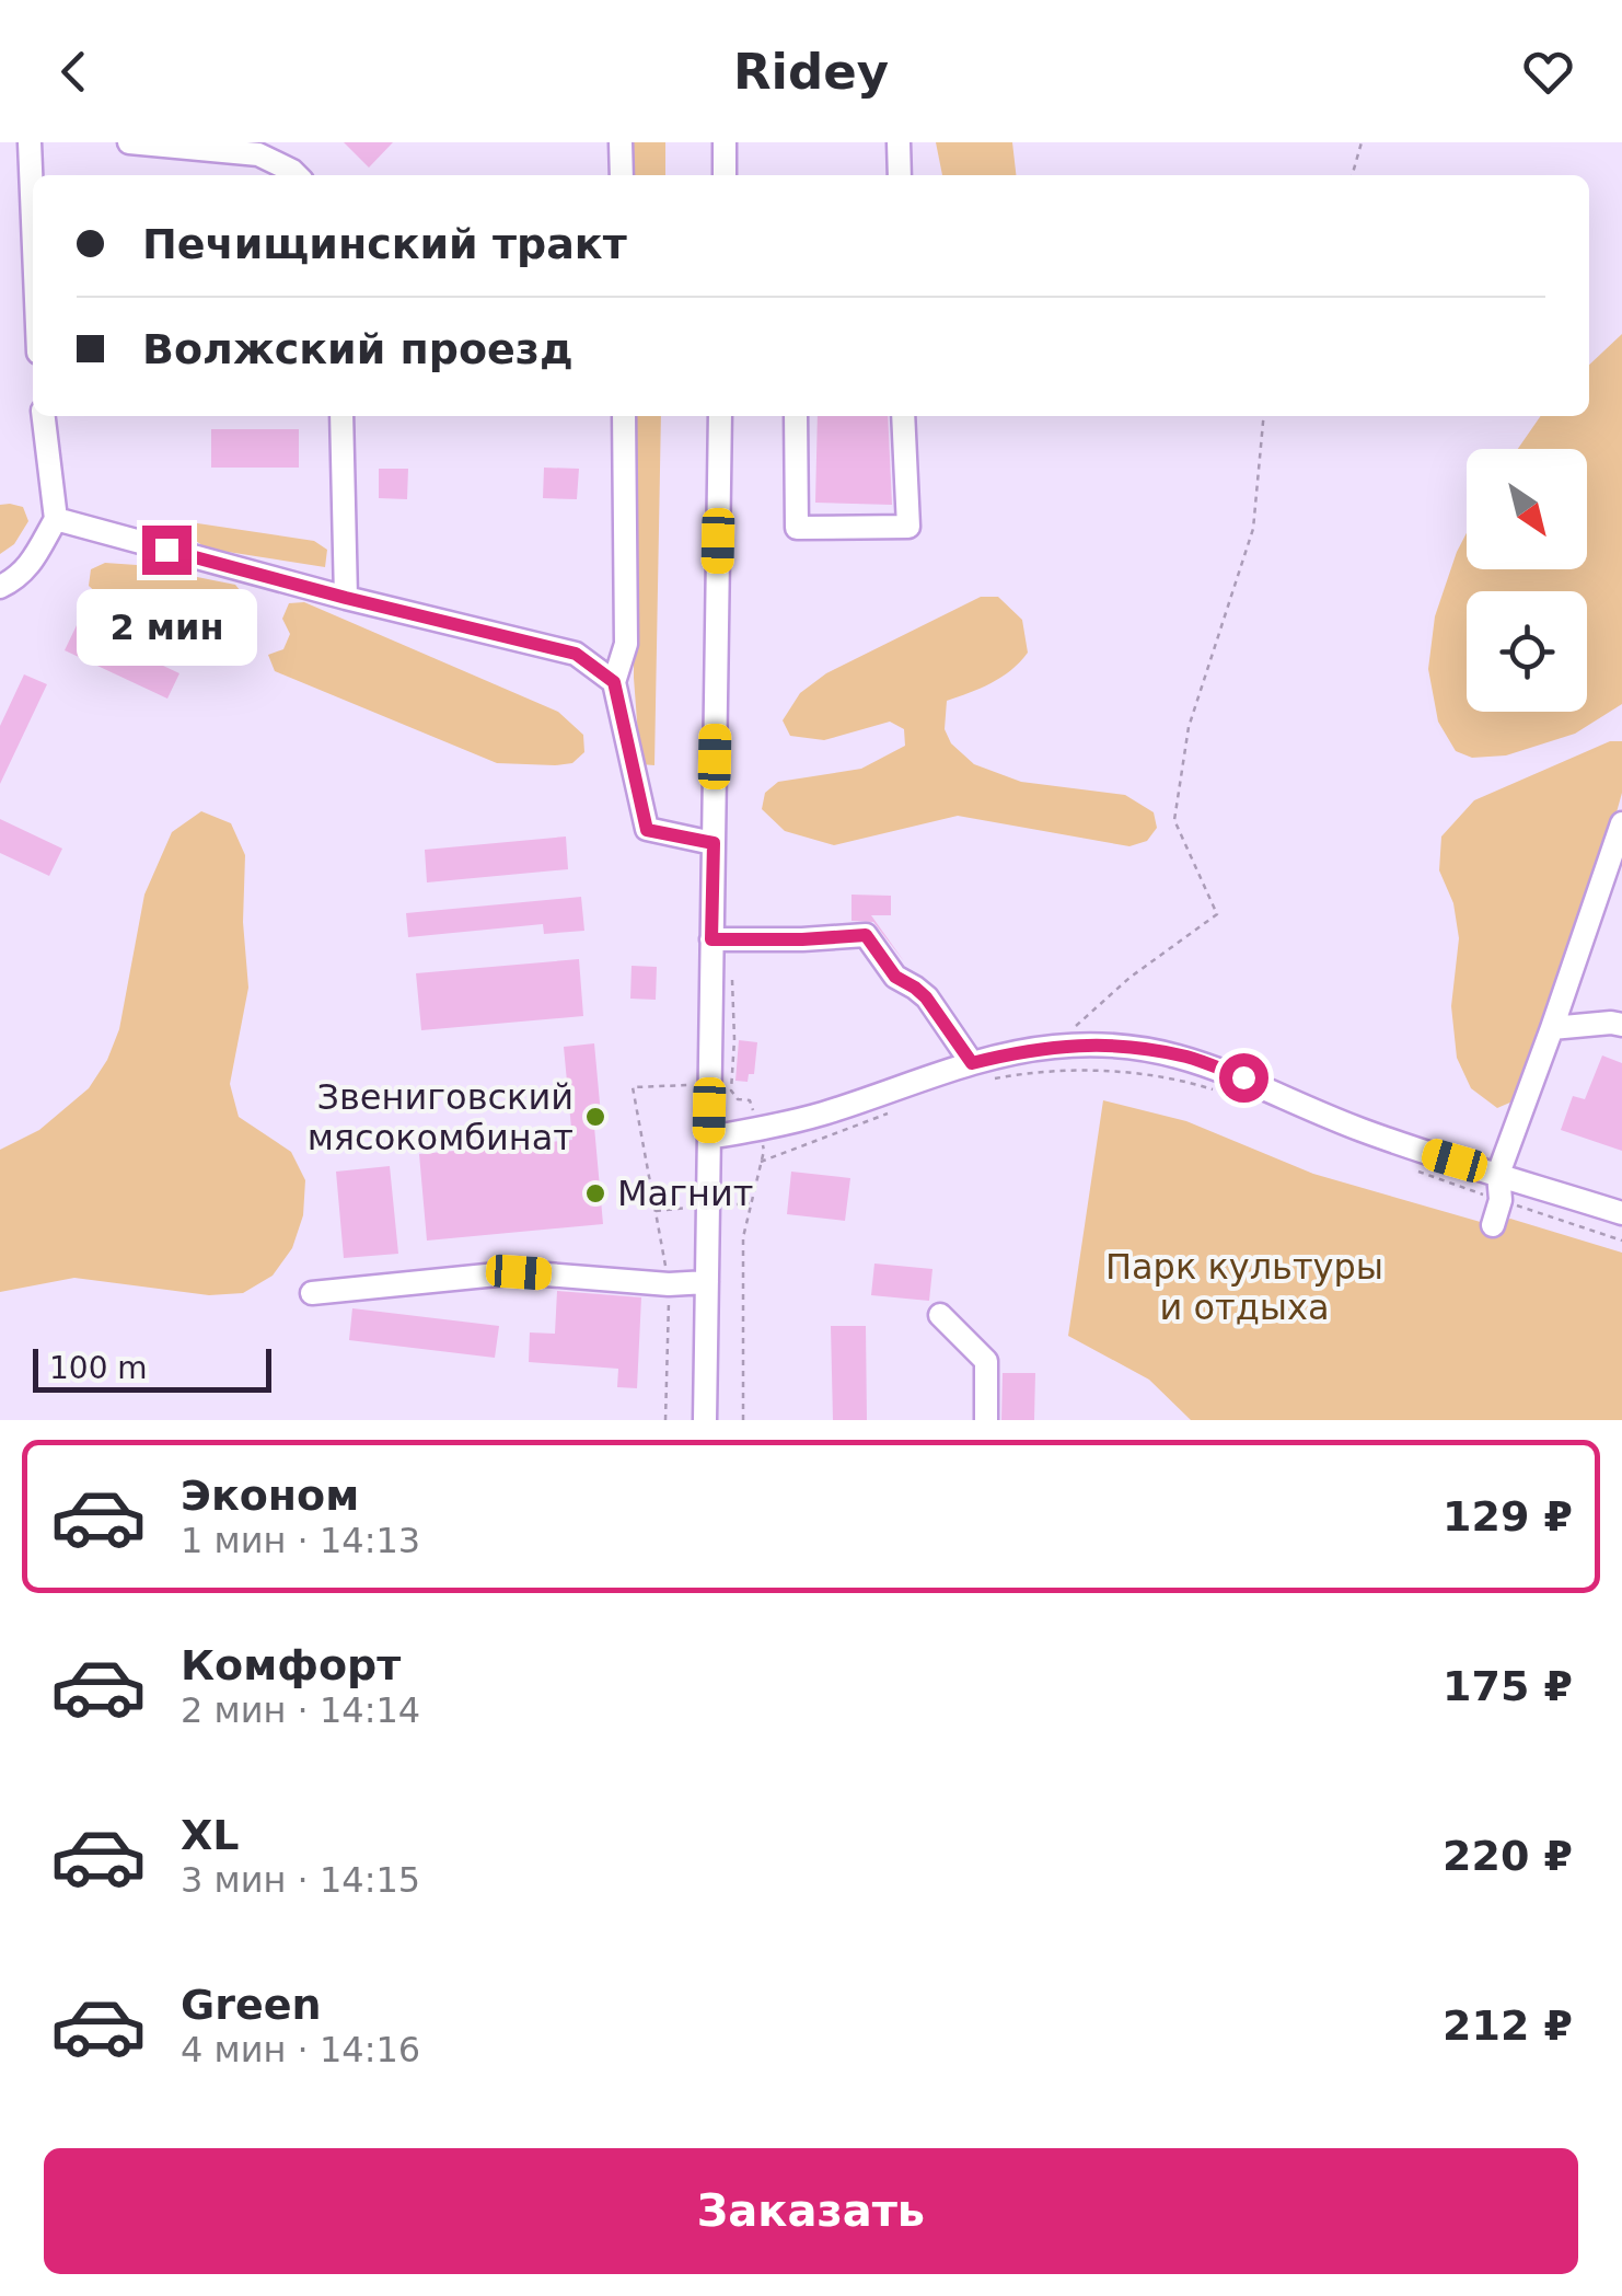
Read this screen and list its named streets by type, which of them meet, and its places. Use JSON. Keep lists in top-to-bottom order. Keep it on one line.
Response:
{"parks":["Парк культуры и отдыха"],"places":["Звениговский мясокомбинат","Магнит"],"scale_bar":"100 m","north":"bottom right","page":{"header":"Ridey","banner":["Печищинский тракт","Волжский проезд"],"bubble":"2 мин","scale":"100 m","list":[{"name":"Эконом","note":"1 мин · 14:13","value":"129 ₽"},{"name":"Комфорт","note":"2 мин · 14:14","value":"175 ₽"},{"name":"XL","note":"3 мин · 14:15","value":"220 ₽"},{"name":"Green","note":"4 мин · 14:16","value":"212 ₽"}],"buttons":"Заказать"}}
